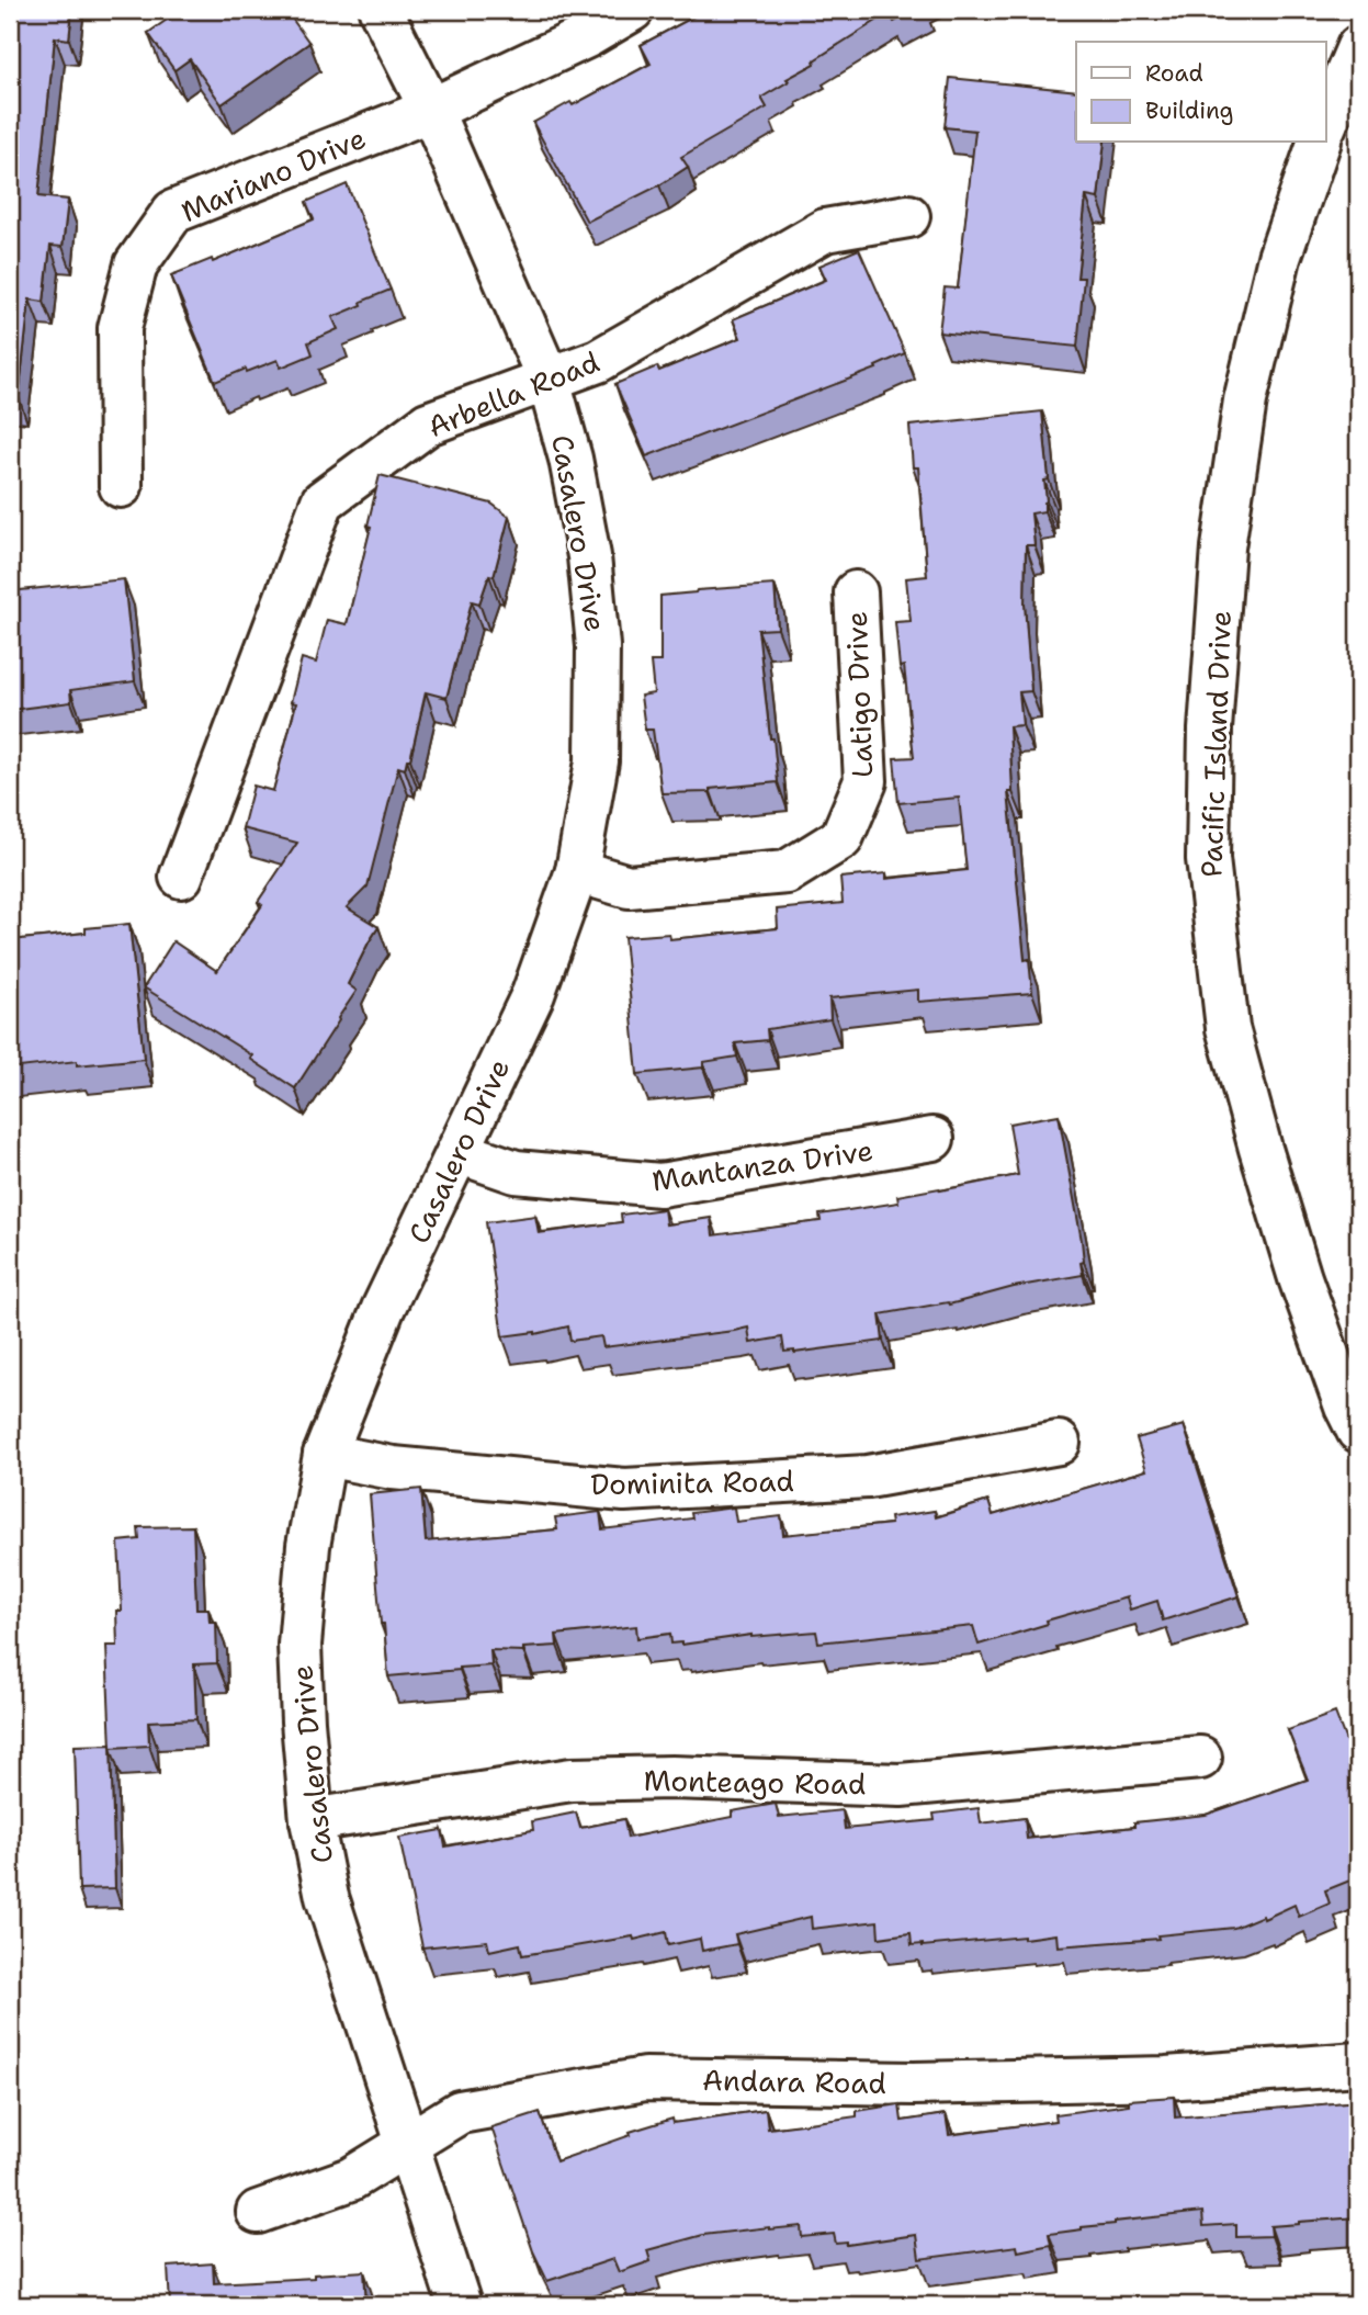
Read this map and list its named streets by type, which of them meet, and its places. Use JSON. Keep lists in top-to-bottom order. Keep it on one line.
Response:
{"streets":{"street":["Mariano Drive","Arbella Road","Casalero Drive","Latigo Drive","Pacific Island Drive","Mantanza Drive","Dominita Road","Monteago Road","Andara Road"]},"crossings":[["Mariano Drive","Casalero Drive"],["Arbella Road","Casalero Drive"],["Casalero Drive","Latigo Drive"],["Casalero Drive","Mantanza Drive"],["Casalero Drive","Dominita Road"],["Casalero Drive","Monteago Road"],["Casalero Drive","Andara Road"]],"legend":["Road","Building"]}
